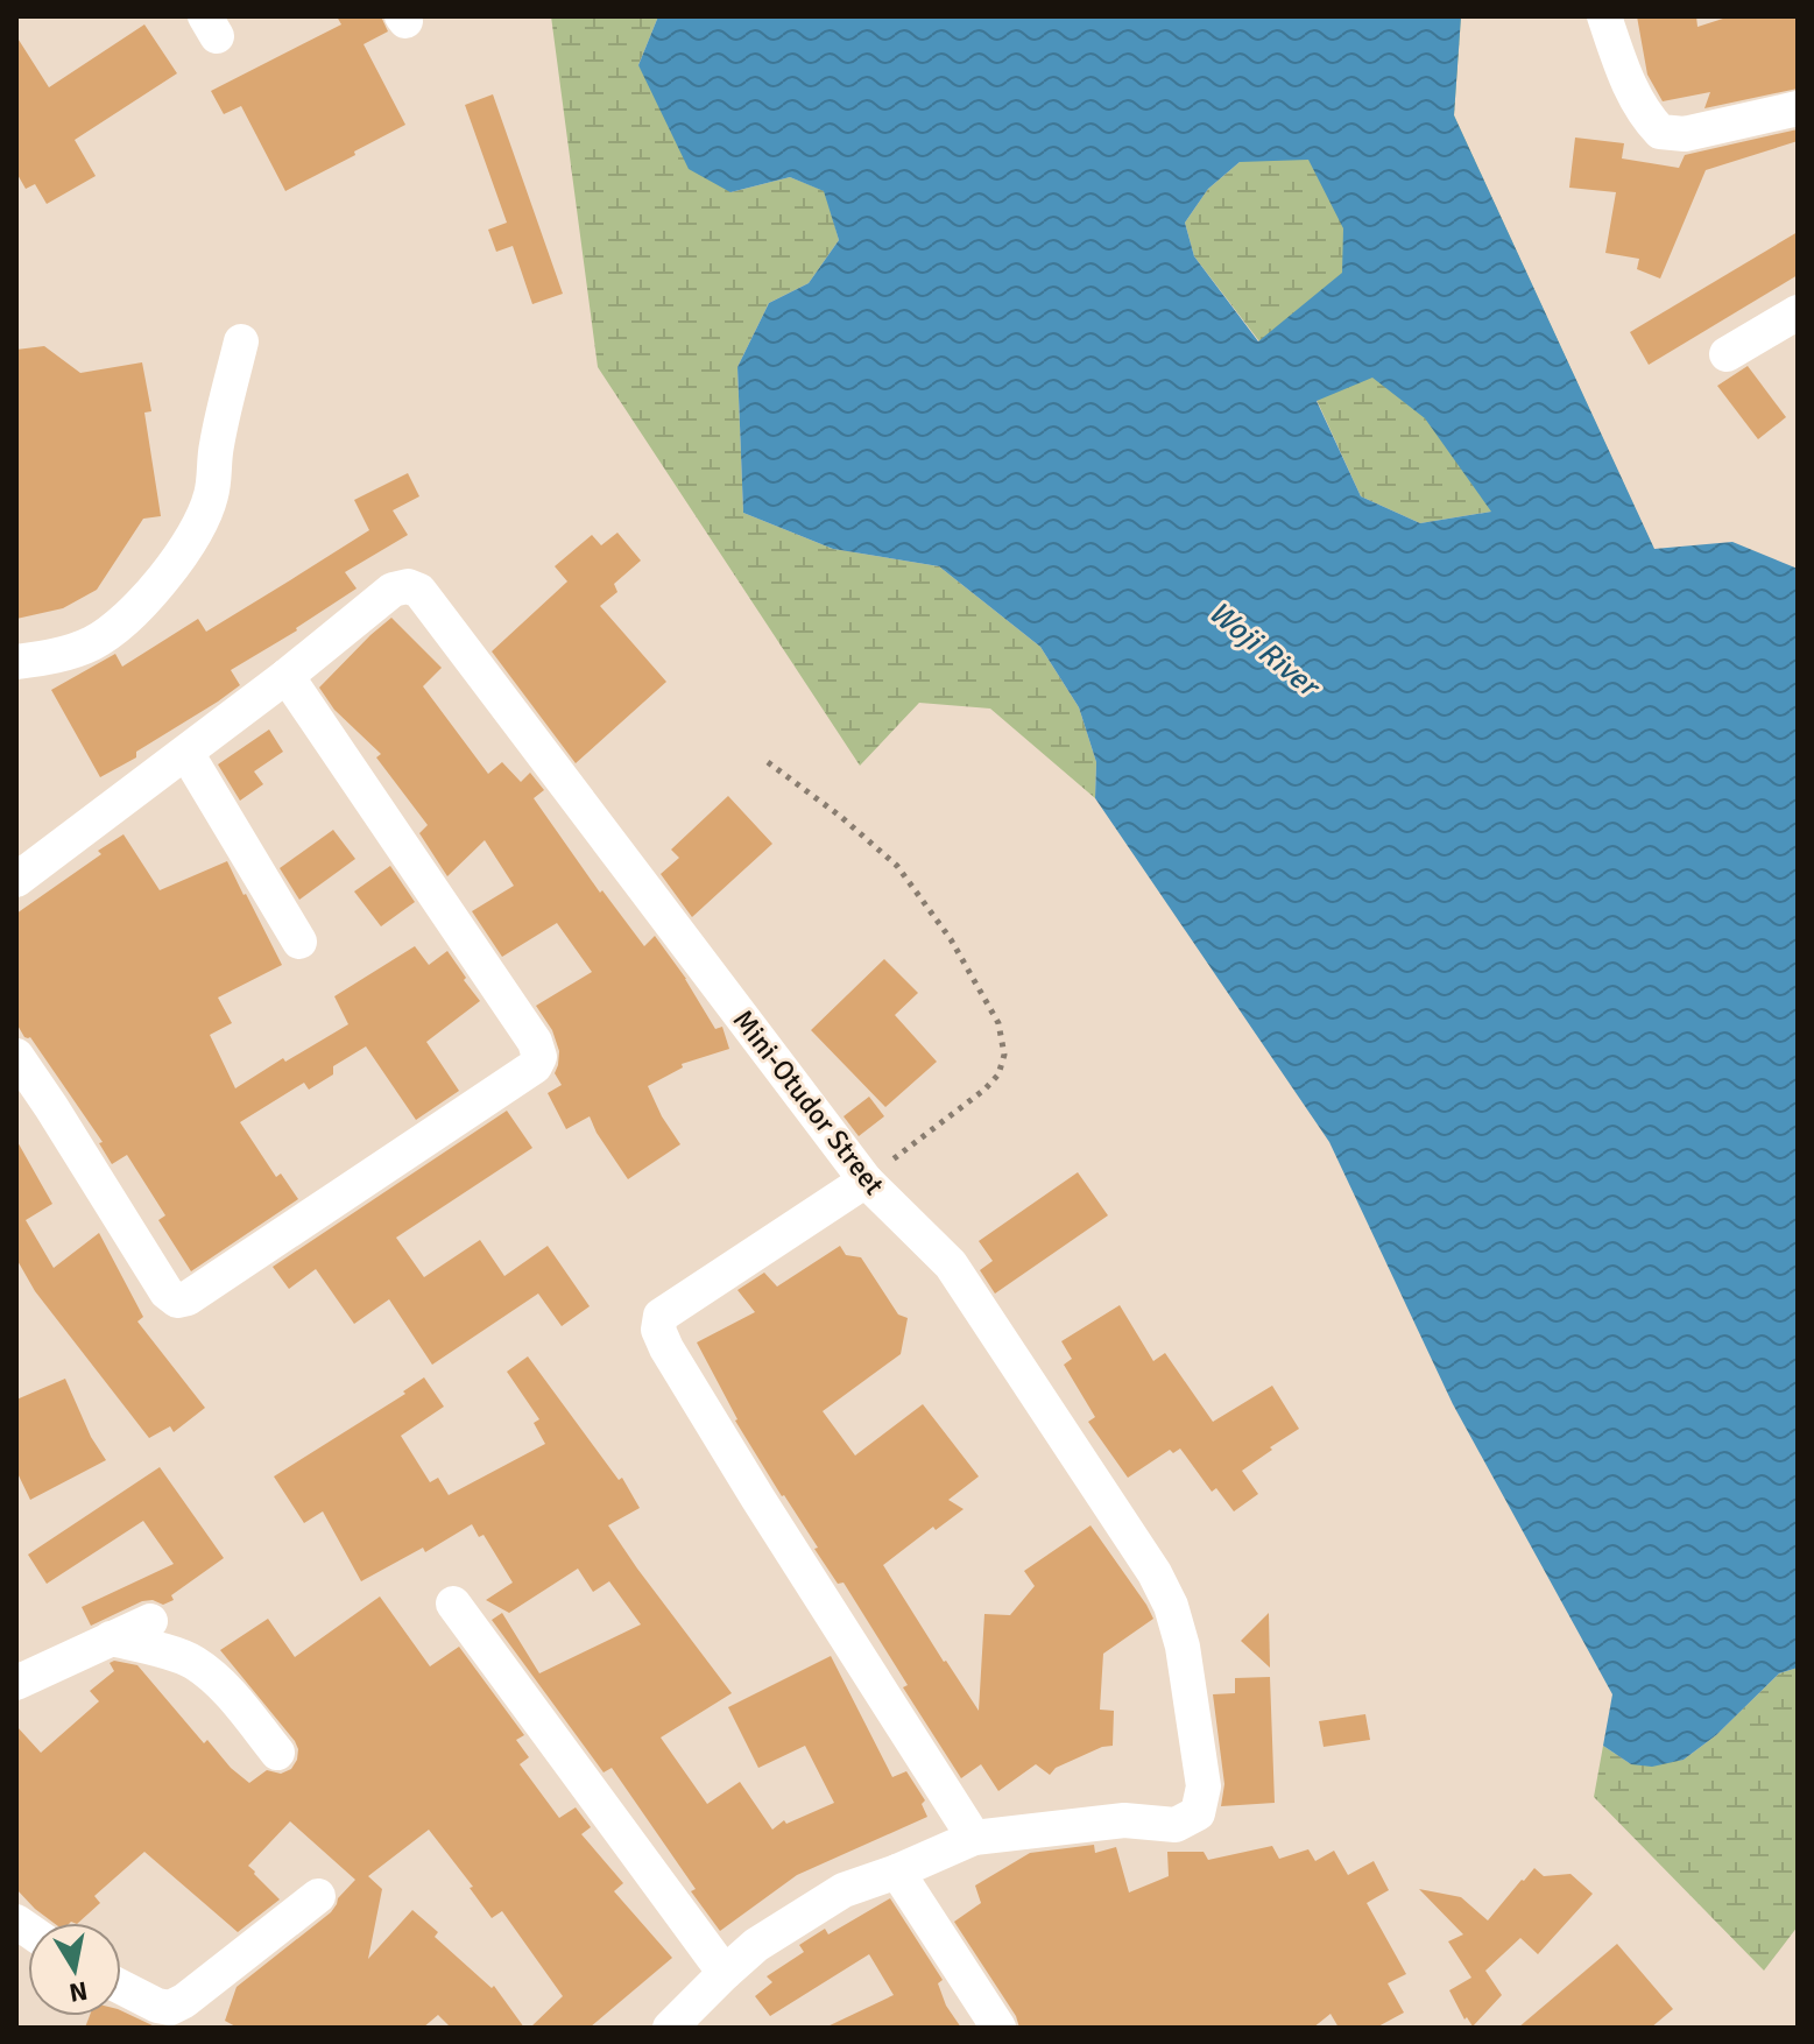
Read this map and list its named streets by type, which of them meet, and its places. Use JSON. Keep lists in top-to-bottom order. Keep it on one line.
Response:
{"streets":{"street":["Mini-Otudor Street"]},"water":["Woji River"],"north":"bottom"}
